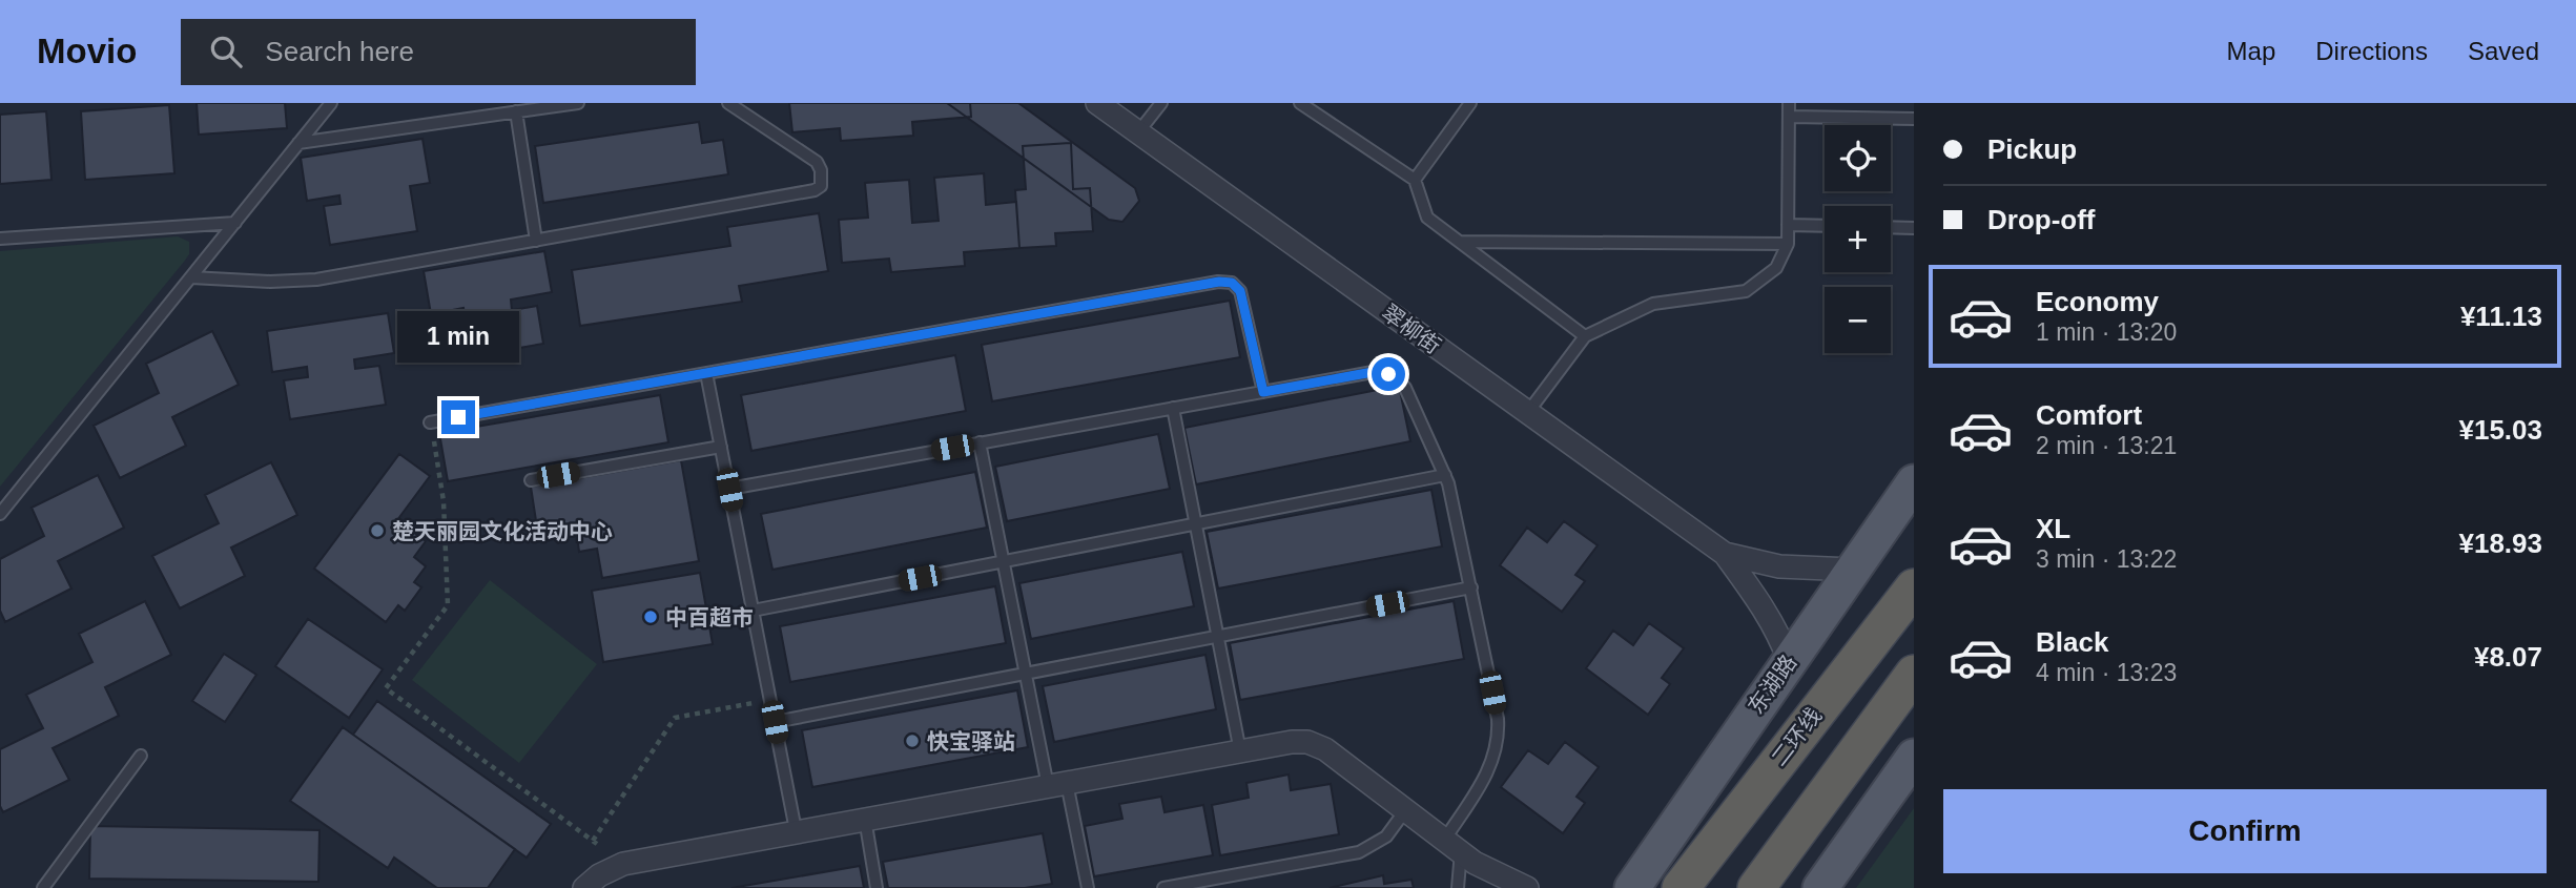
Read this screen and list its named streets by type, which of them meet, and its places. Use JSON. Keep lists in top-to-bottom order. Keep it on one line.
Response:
{"streets":{"highway":["二环线"],"main road":["东湖路"],"street":["翠柳街"]},"places":["楚天丽园文化活动中心","中百超市","快宝驿站"],"page":{"header":"Movio","search":"Search here","nav":["Map","Directions","Saved"],"banner":["Pickup","Drop-off"],"map_buttons":["+","−"],"list":[{"name":"Economy","note":"1 min · 13:20","value":"¥11.13"},{"name":"Comfort","note":"2 min · 13:21","value":"¥15.03"},{"name":"XL","note":"3 min · 13:22","value":"¥18.93"},{"name":"Black","note":"4 min · 13:23","value":"¥8.07"}],"bubble":"1 min","buttons":"Confirm"}}
